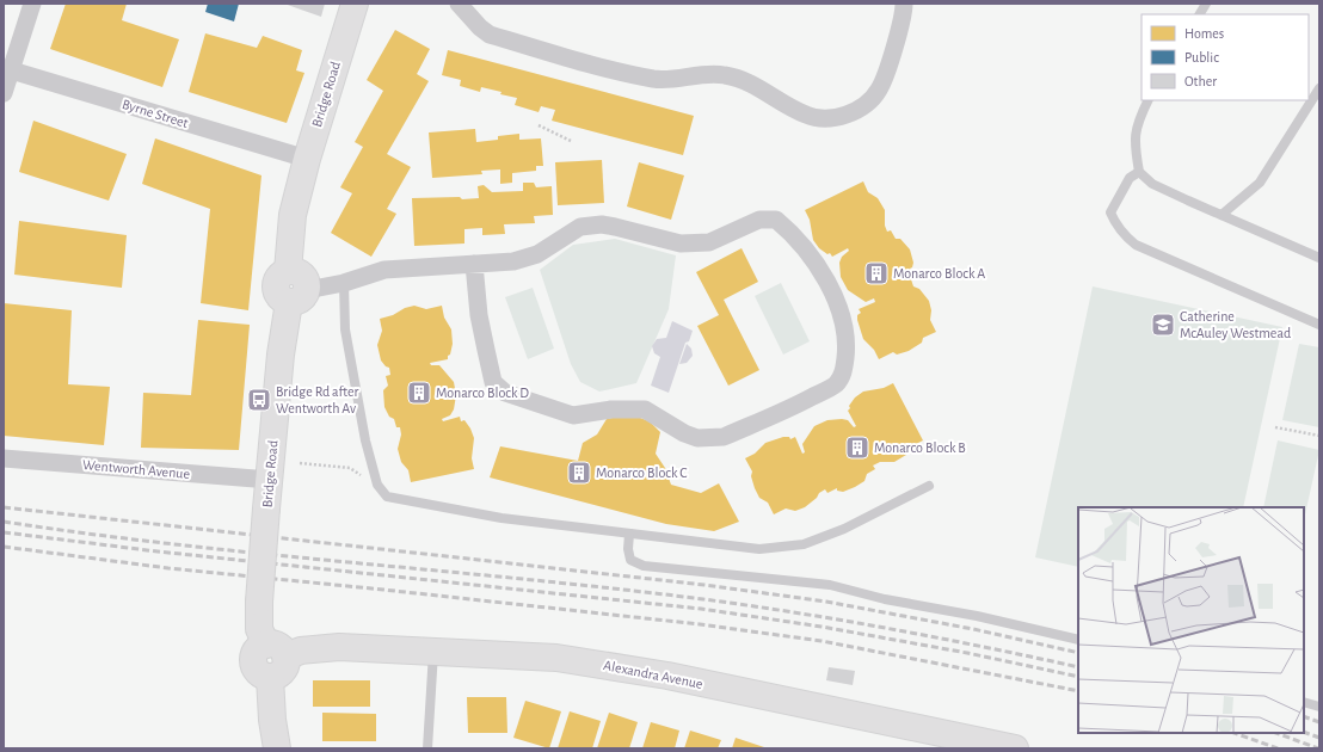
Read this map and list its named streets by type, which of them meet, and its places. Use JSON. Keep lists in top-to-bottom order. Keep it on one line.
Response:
{"streets":{"street":["Bridge Road","Byrne Street","Wentworth Avenue","Alexandra Avenue"]},"crossings":[["Bridge Road","Byrne Street"],["Bridge Road","Wentworth Avenue"],["Bridge Road","Alexandra Avenue"]],"places":{"building":["Monarco Block A","Monarco Block D","Monarco Block B","Monarco Block C"],"school or university":["Catherine McAuley Westmead"],"bus stop":["Bridge Rd after Wentworth Av"]},"legend":["Homes","Public","Other"]}
